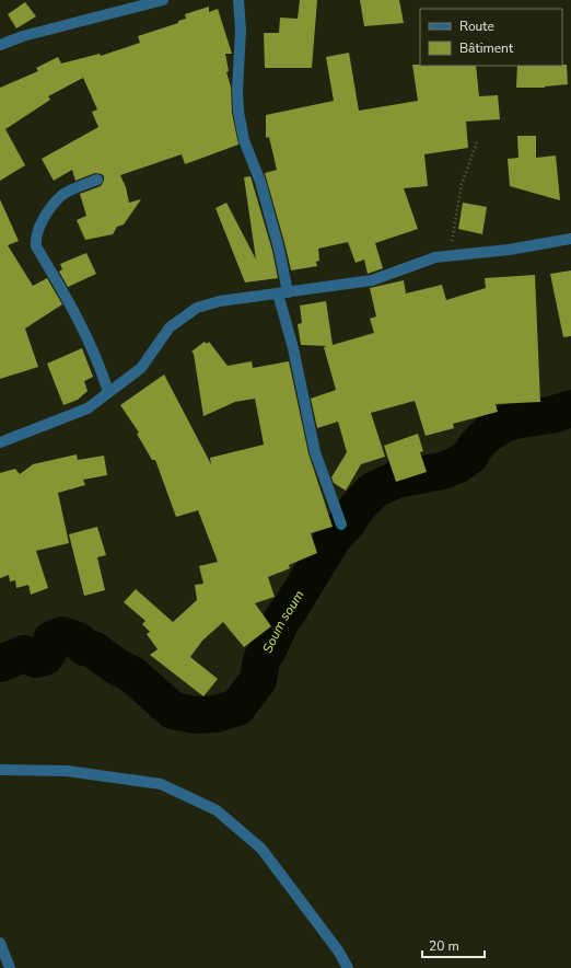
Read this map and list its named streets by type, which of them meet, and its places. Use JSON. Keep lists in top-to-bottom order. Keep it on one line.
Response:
{"water":["Soum soum"],"legend":["Route","Bâtiment"],"scale_bar":"20 m"}
